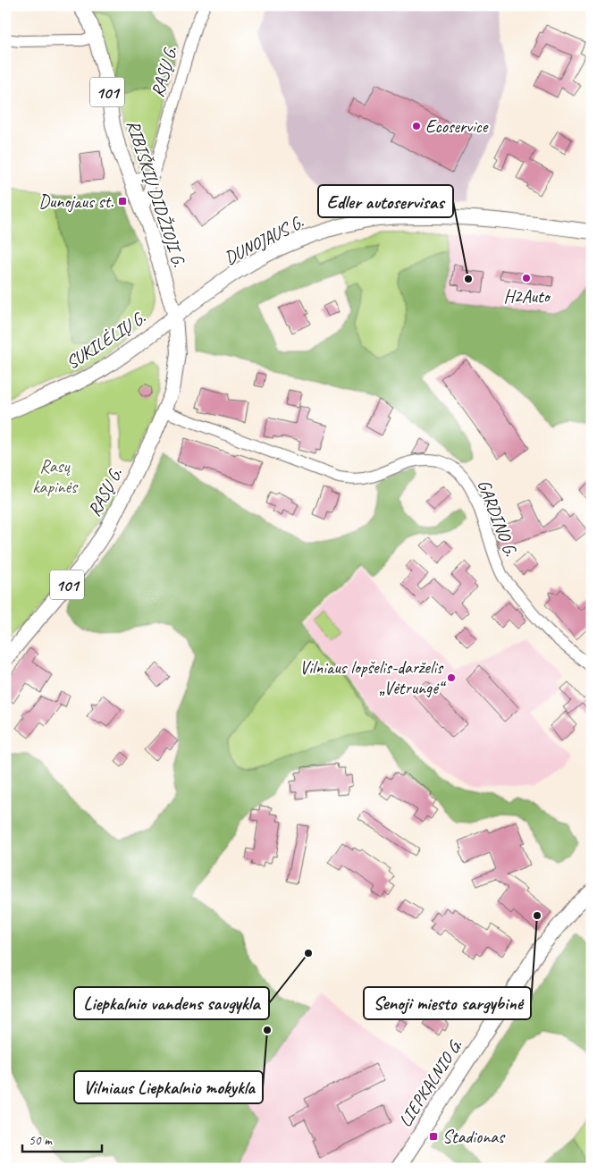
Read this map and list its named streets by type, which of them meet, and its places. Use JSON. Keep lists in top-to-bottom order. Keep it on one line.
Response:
{"streets":{"main road":["RASŲ G.","101","RIBIŠKIŲ DIDŽIOJI G.","DUNOJAUS G.","SUKILĖLIŲ G.","LIEPKALNIO G."],"street":["GARDINO G."]},"crossings":[["RASŲ G.","RIBIŠKIŲ DIDŽIOJI G."],["RASŲ G.","DUNOJAUS G."],["RASŲ G.","SUKILĖLIŲ G."],["RASŲ G.","GARDINO G."],["RIBIŠKIŲ DIDŽIOJI G.","DUNOJAUS G."],["RIBIŠKIŲ DIDŽIOJI G.","SUKILĖLIŲ G."],["DUNOJAUS G.","SUKILĖLIŲ G."]],"parks":["Rasų kapinės"],"places":{"other":["Ecoservice","H2Auto","Edler autoservisas","Vilniaus lopšelis-darželis „Vėtrungė“","Senoji miesto sargybinė","Liepkalnio vandens saugykla","Vilniaus Liepkalnio mokykla"],"transit":["Dunojaus st.","Stadionas"]},"scale_bar":"50 m"}
